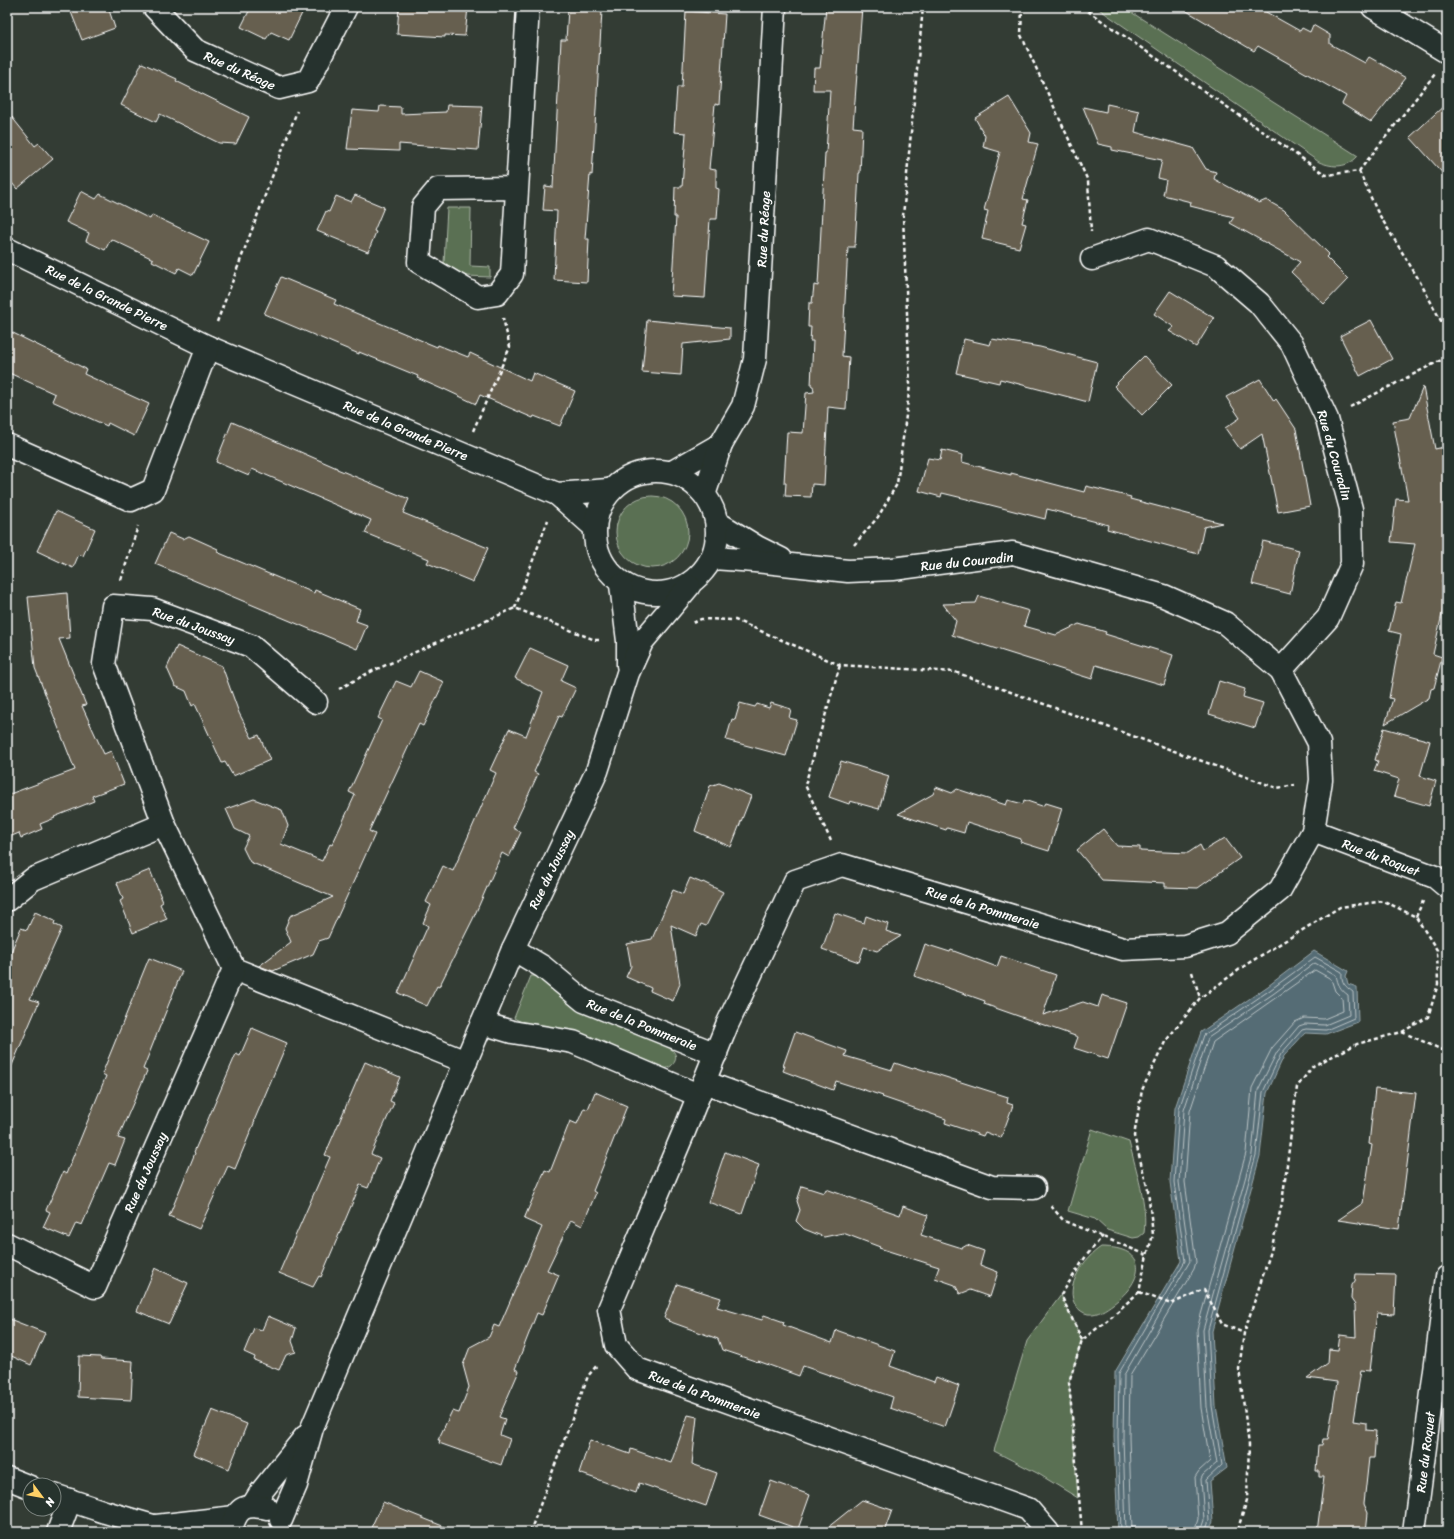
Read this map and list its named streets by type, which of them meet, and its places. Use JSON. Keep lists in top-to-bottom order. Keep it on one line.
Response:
{"streets":{"street":["Rue du Réage","Rue de la Grande Pierre","Rue du Couradin","Rue du Joussay","Rue du Roquet","Rue de la Pommeraie"]},"crossings":[["Rue du Réage","Rue de la Grande Pierre"],["Rue du Réage","Rue du Couradin"],["Rue du Réage","Rue du Joussay"],["Rue de la Grande Pierre","Rue du Couradin"],["Rue de la Grande Pierre","Rue du Joussay"],["Rue du Couradin","Rue du Joussay"],["Rue du Couradin","Rue du Roquet"],["Rue du Couradin","Rue de la Pommeraie"],["Rue du Joussay","Rue de la Pommeraie"],["Rue du Roquet","Rue de la Pommeraie"]],"north":"bottom right"}
